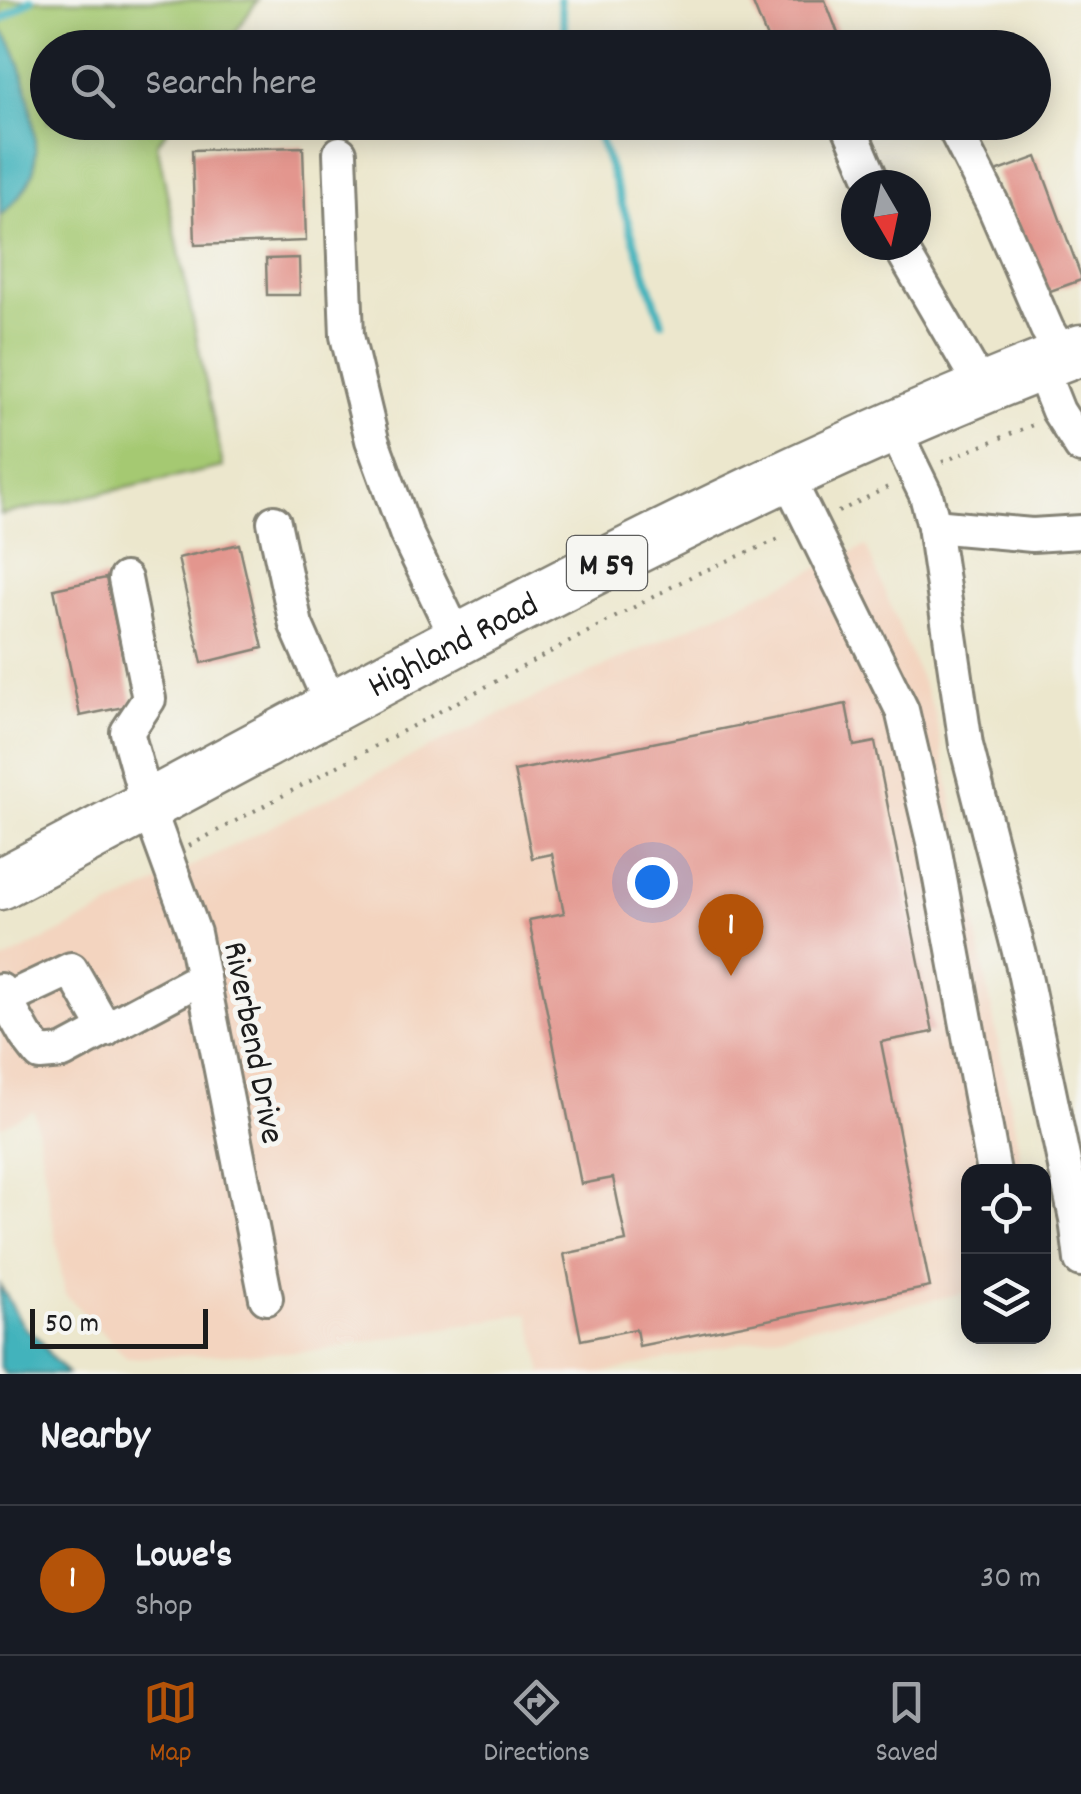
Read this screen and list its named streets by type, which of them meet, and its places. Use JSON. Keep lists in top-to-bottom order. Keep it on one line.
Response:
{"streets":{"highway":["M 59","Highland Road"],"lane":["Riverbend Drive"]},"crossings":[["Highland Road","Riverbend Drive"]],"scale_bar":"50 m","north":"bottom","page":{"search":"Search here","pins":"1","scale":"50 m","heading":"Nearby","list":[{"mark":"1","name":"Lowe's","note":"Shop","value":"30 m"}],"nav":["Map","Directions","Saved"]}}
